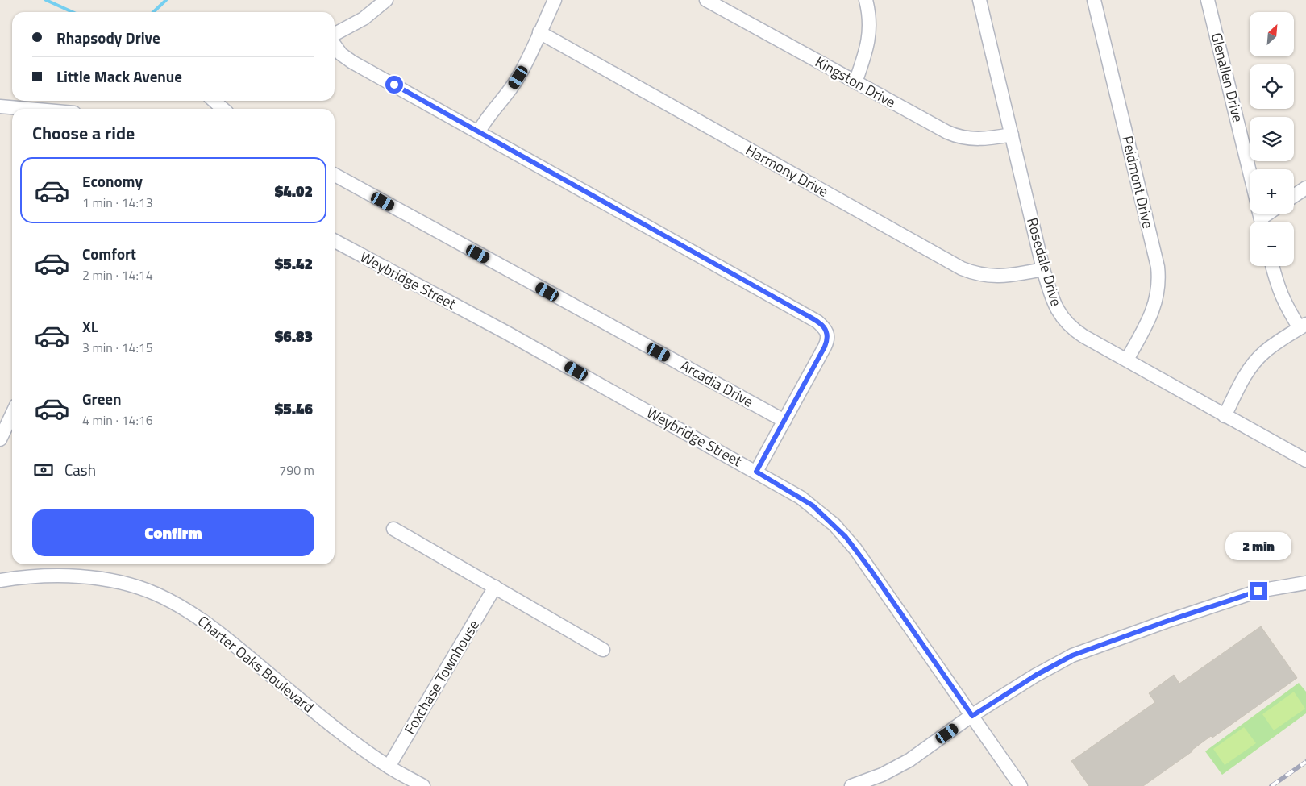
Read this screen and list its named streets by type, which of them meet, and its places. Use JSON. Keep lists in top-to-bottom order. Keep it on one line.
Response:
{"streets":{"street":["Glenallen Drive","Kingston Drive","Harmony Drive","Peidmont Drive","Rosedale Drive","Weybridge Street","Arcadia Drive","Charter Oaks Boulevard","Foxchase Townhouse"]},"crossings":[["Kingston Drive","Rosedale Drive"],["Harmony Drive","Rosedale Drive"],["Peidmont Drive","Rosedale Drive"],["Charter Oaks Boulevard","Foxchase Townhouse"]],"north":"top right","page":{"map_buttons":["+","−"],"banner":["Rhapsody Drive","Little Mack Avenue"],"heading":"Choose a ride","list":[{"name":"Economy","note":"1 min · 14:13","value":"$4.02"},{"name":"Comfort","note":"2 min · 14:14","value":"$5.42"},{"name":"XL","note":"3 min · 14:15","value":"$6.83"},{"name":"Green","note":"4 min · 14:16","value":"$5.46"}],"pay":["Cash","790 m"],"buttons":"Confirm","bubble":"2 min"}}
